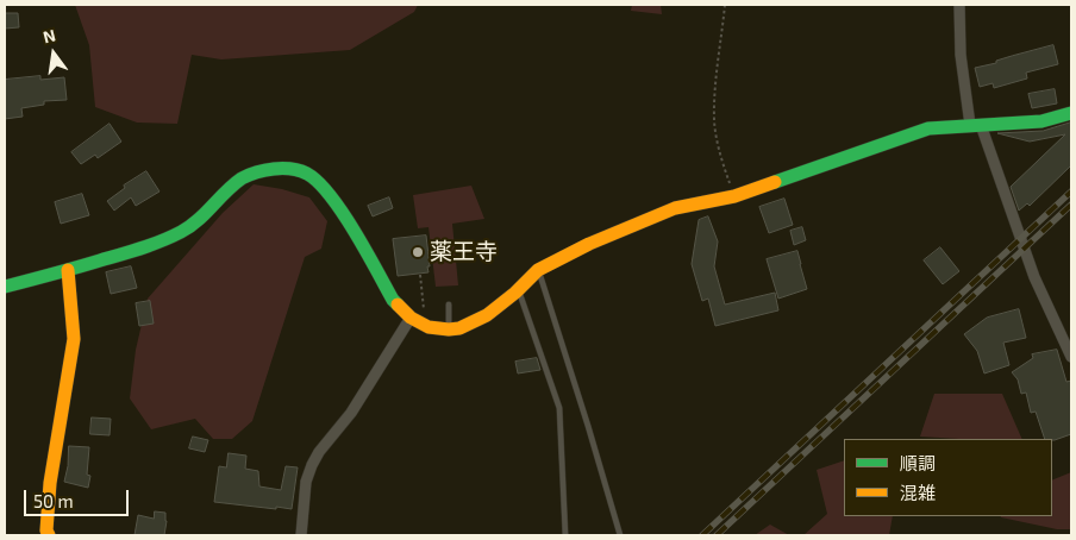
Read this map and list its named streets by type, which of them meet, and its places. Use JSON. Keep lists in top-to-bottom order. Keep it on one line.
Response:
{"places":["薬王寺"],"legend":["順調","混雑"],"scale_bar":"50 m","north":"top"}
